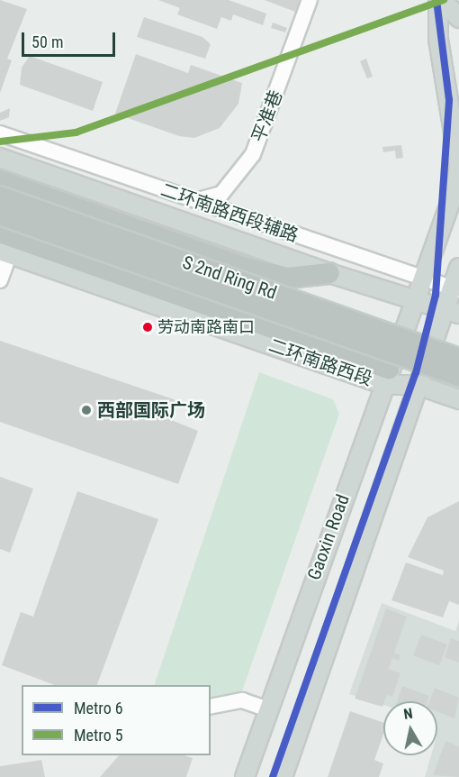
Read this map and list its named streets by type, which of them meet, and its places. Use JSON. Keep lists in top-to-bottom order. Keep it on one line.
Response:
{"streets":{"highway":["S 2nd Ring Rd"],"main road":["二环南路西段","Gaoxin Road"],"street":["平准巷","二环南路西段辅路"]},"crossings":[["平准巷","二环南路西段辅路"],["二环南路西段辅路","Gaoxin Road"],["二环南路西段","Gaoxin Road"]],"places":["劳动南路南口","西部国际广场"],"lines":["metro line 6","metro line 5"],"legend":["Metro 6","Metro 5"],"scale_bar":"50 m","north":"top"}
